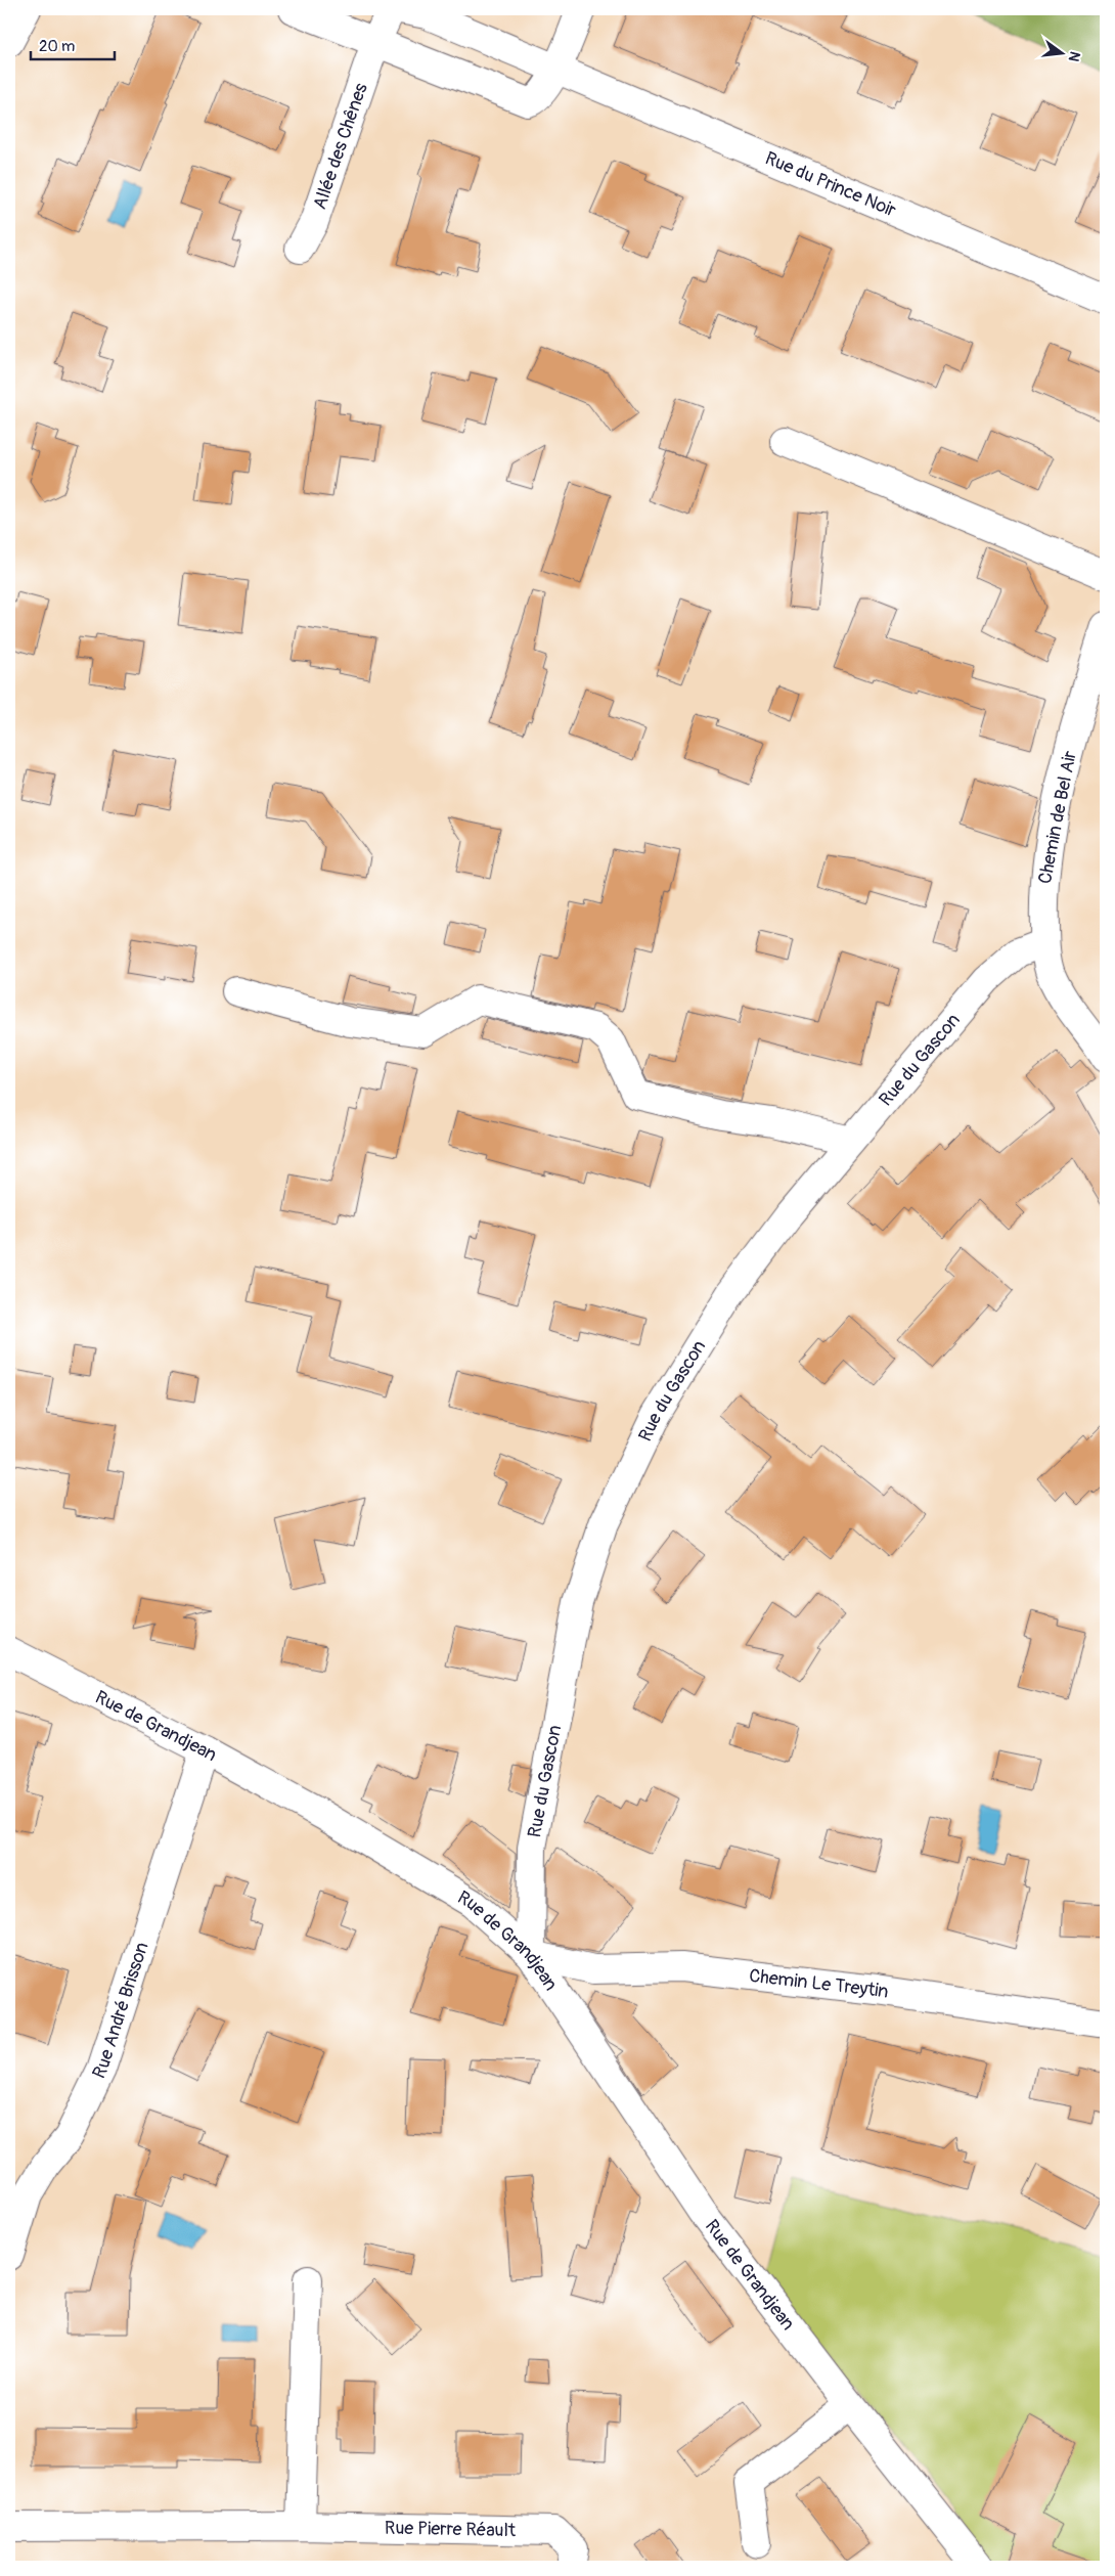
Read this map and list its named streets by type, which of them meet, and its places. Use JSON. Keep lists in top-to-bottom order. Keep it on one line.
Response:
{"streets":{"street":["Allée des Chênes","Rue du Prince Noir","Chemin de Bel Air","Rue du Gascon","Rue de Grandjean","Chemin Le Treytin","Rue André Brisson","Rue Pierre Réault"]},"crossings":[["Allée des Chênes","Rue du Prince Noir"],["Chemin de Bel Air","Rue du Gascon"],["Rue du Gascon","Rue de Grandjean"],["Rue du Gascon","Chemin Le Treytin"],["Rue de Grandjean","Chemin Le Treytin"],["Rue de Grandjean","Rue André Brisson"]],"scale_bar":"20 m","north":"right"}
